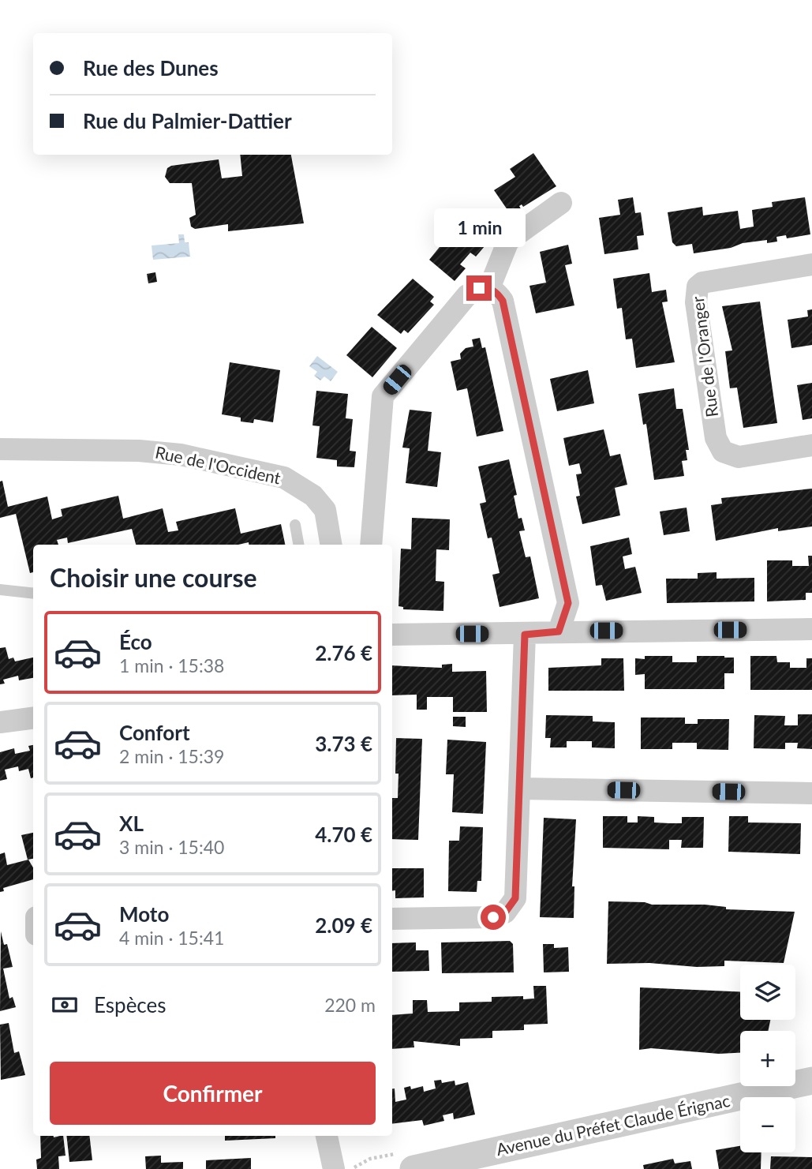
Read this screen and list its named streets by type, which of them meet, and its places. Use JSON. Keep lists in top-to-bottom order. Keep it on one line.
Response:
{"streets":{"street":["Rue de l'Oranger","Rue de l'Occident","Avenue du Préfet Claude Érignac"]},"page":{"banner":["Rue des Dunes","Rue du Palmier-Dattier"],"bubble":"1 min","heading":"Choisir une course","list":[{"name":"Éco","note":"1 min · 15:38","value":"2.76 €"},{"name":"Confort","note":"2 min · 15:39","value":"3.73 €"},{"name":"XL","note":"3 min · 15:40","value":"4.70 €"},{"name":"Moto","note":"4 min · 15:41","value":"2.09 €"}],"map_buttons":["+","−"],"pay":["Espèces","220 m"],"buttons":"Confirmer"}}
